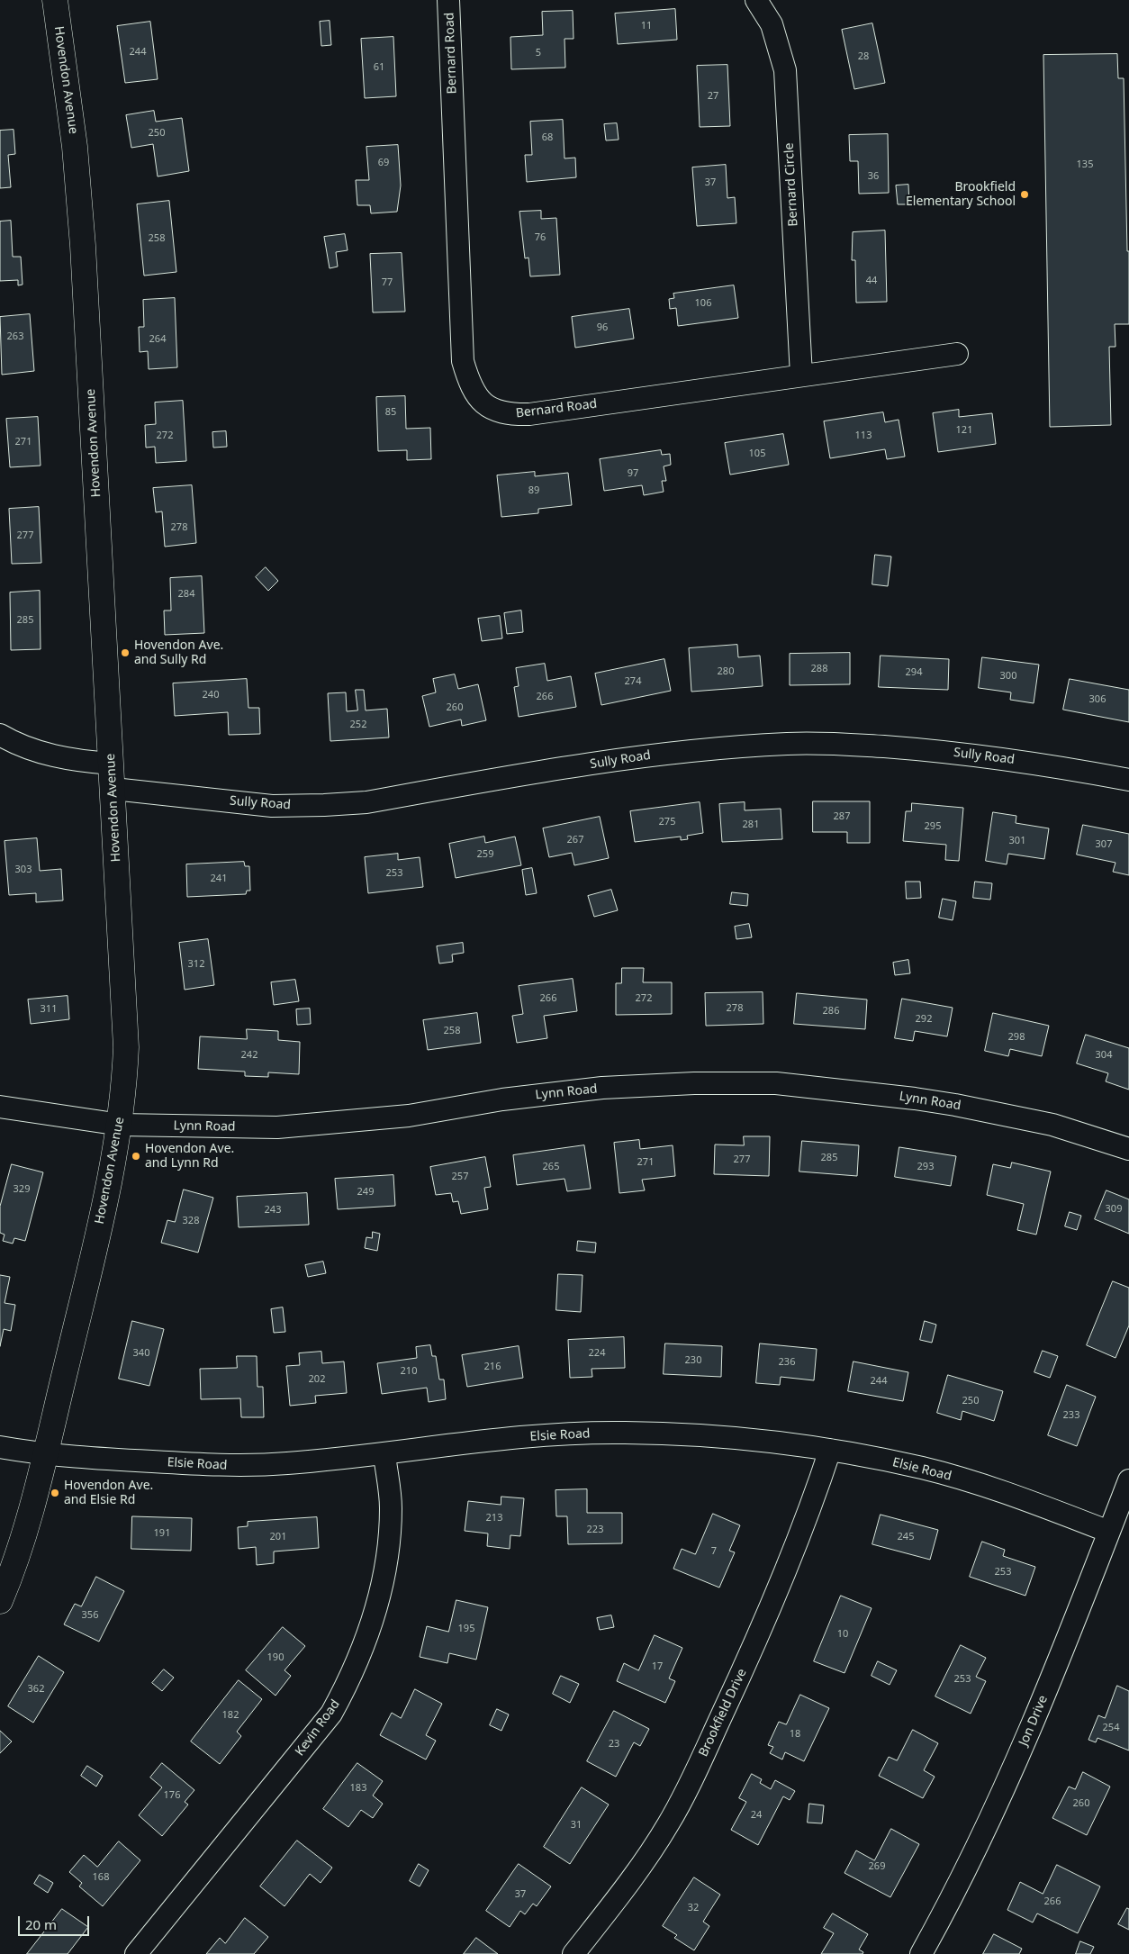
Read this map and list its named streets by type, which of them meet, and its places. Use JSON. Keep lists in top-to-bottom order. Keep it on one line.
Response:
{"streets":{"street":["Bernard Road","Hovendon Avenue","Bernard Circle","Sully Road","Lynn Road","Elsie Road","Brookfield Drive","Jon Drive","Kevin Road"]},"crossings":[["Bernard Road","Bernard Circle"],["Hovendon Avenue","Sully Road"],["Hovendon Avenue","Lynn Road"],["Hovendon Avenue","Elsie Road"],["Elsie Road","Brookfield Drive"],["Elsie Road","Jon Drive"],["Elsie Road","Kevin Road"]],"places":["Brookfield Elementary School","Hovendon Ave. and Sully Rd","Hovendon Ave. and Lynn Rd","Hovendon Ave. and Elsie Rd"],"house_numbers":["11","244","5","28","61","27","250","68","69","135","36","37","76","258","44","77","106","96","263","264","85","121","272","113","271","105","97","89","278","277","284","285","288","280","294","300","274","240","266","306","260","252","287","275","281","295","267","301","307","259","303","253","241","312","266","272","278","311","286","292","258","298","242","304","285","277","271","265","293","257","329","249","309","243","328","340","224","230","236","216","210","202","244","250","233","213","223","191","201","245","7","253","356","195","10","190","17","253","362","182","254","18","23","183","176","260","24","31","269","168","37","266","32"],"scale_bar":"20 m"}
